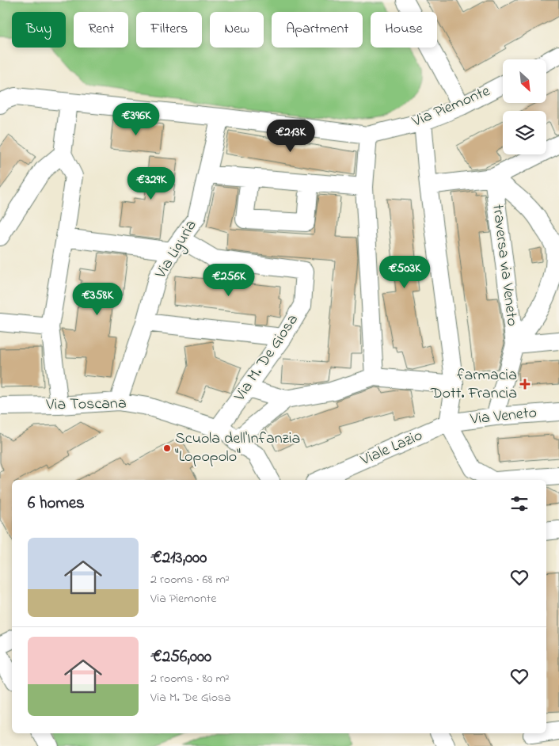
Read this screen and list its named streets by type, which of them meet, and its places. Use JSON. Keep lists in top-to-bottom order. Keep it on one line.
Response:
{"streets":{"street":["Via Piemonte","Via Liguria","traversa via Veneto","Via M. De Giosa","Via Toscana","Via Veneto","Viale Lazio"]},"crossings":[["Via Piemonte","Via Liguria"],["Via Liguria","Via M. De Giosa"],["Via Liguria","Via Toscana"],["traversa via Veneto","Via Veneto"],["Via M. De Giosa","Via Toscana"],["Via Veneto","Viale Lazio"]],"places":{"health":["farmacia Dott. Francia"],"other":["Scuola dell'Infanzia \"Lopopolo\""]},"north":"bottom right","page":{"chip":["Buy","Rent","Filters","New","Apartment","House"],"price":["€396K","€213K","€329K","€503K","€256K","€358K"],"heading":"6 homes","list":[{"name":"€213,000","note":"2 rooms · 68 m² · Via Piemonte"},{"name":"€256,000","note":"2 rooms · 80 m² · Via M. De Giosa"}]}}
